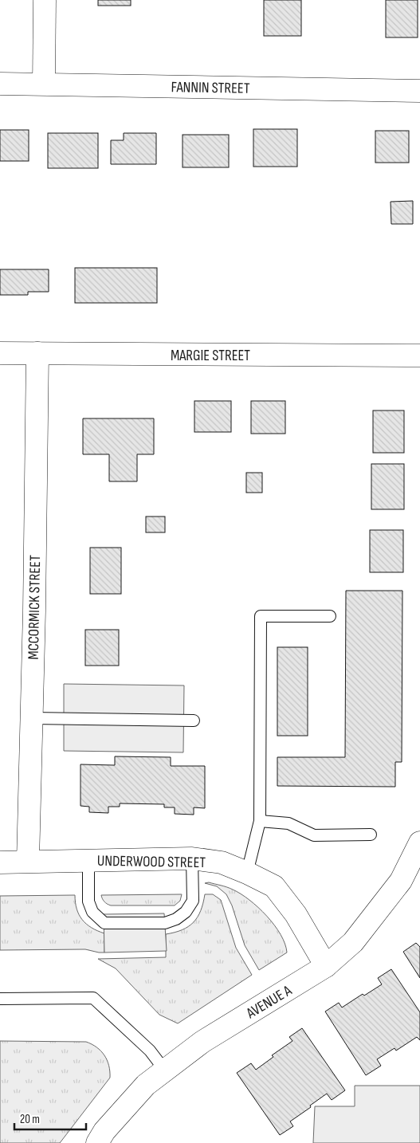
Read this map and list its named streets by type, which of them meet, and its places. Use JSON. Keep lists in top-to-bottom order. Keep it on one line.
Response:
{"streets":{"street":["FANNIN STREET","MARGIE STREET","MCCORMICK STREET","UNDERWOOD STREET","AVENUE A"]},"crossings":[["MARGIE STREET","MCCORMICK STREET"],["MCCORMICK STREET","UNDERWOOD STREET"],["UNDERWOOD STREET","AVENUE A"]],"scale_bar":"20 m"}
